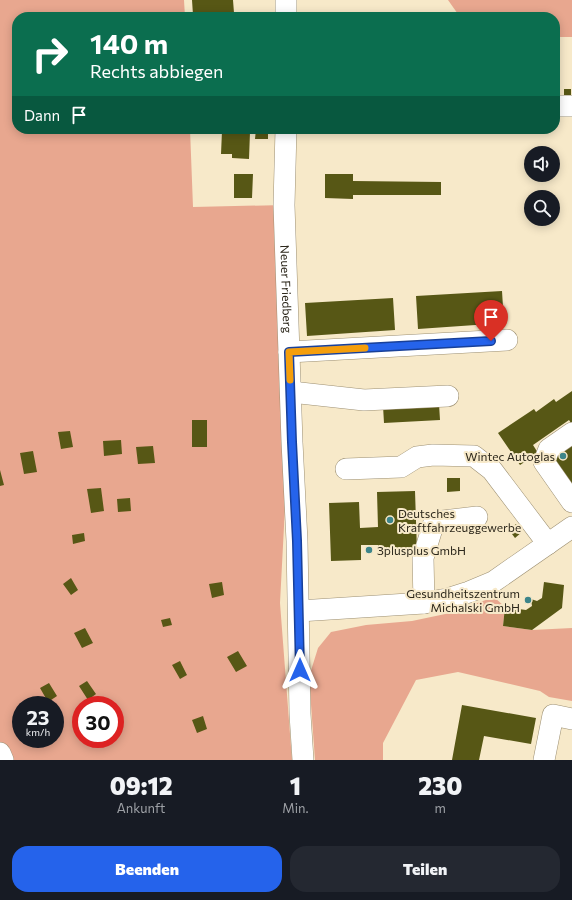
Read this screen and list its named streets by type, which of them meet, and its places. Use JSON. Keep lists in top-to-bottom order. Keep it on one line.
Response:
{"streets":{"street":["Neuer Friedberg"]},"places":["Wintec Autoglas","Deutsches Kraftfahrzeuggewerbe","3plusplus GmbH","Gesundheitszentrum Michalski GmbH"],"page":{"turn":["140 m","Rechts abbiegen"],"then":"Dann","speed":"23 km/h","limit":"30","eta":["09:12","Ankunft","1","Min.","230","m"],"buttons":["Beenden","Teilen"]}}
